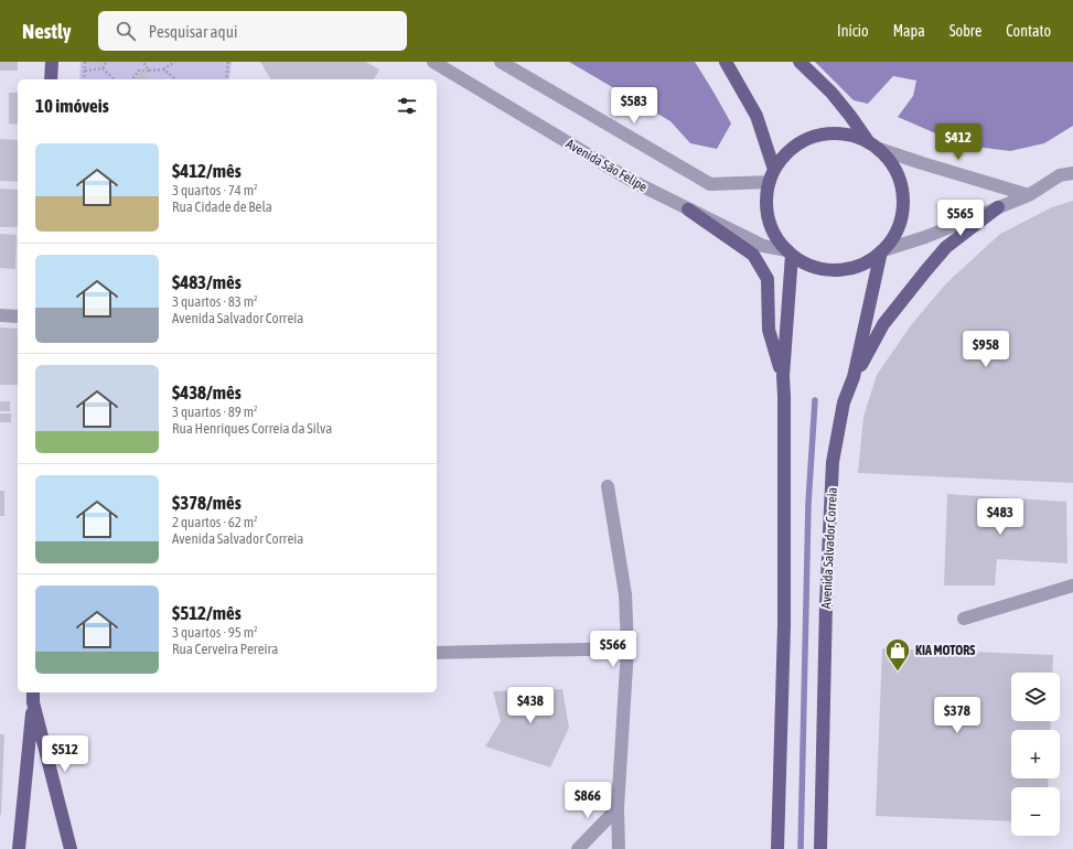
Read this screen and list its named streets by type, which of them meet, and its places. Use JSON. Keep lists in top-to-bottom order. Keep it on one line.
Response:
{"streets":{"main road":["Avenida Salvador Correia"],"street":["Avenida São Felipe"]},"crossings":[["Avenida São Felipe","Avenida Salvador Correia"]],"places":{"shop":["KIA MOTORS"]},"page":{"header":"Nestly","search":"Pesquisar aqui","nav":["Início","Mapa","Sobre","Contato"],"heading":"10 imóveis","price":["$583","$412","$565","$958","$483","$566","$438","$378","$512","$866"],"list":[{"name":"$412/mês","note":"3 quartos · 74 m² · Rua Cidade de Bela"},{"name":"$483/mês","note":"3 quartos · 83 m² · Avenida Salvador Correia"},{"name":"$438/mês","note":"3 quartos · 89 m² · Rua Henriques Correia da Silva"},{"name":"$378/mês","note":"2 quartos · 62 m² · Avenida Salvador Correia"},{"name":"$512/mês","note":"3 quartos · 95 m² · Rua Cerveira Pereira"}],"map_buttons":["+","−"]}}
